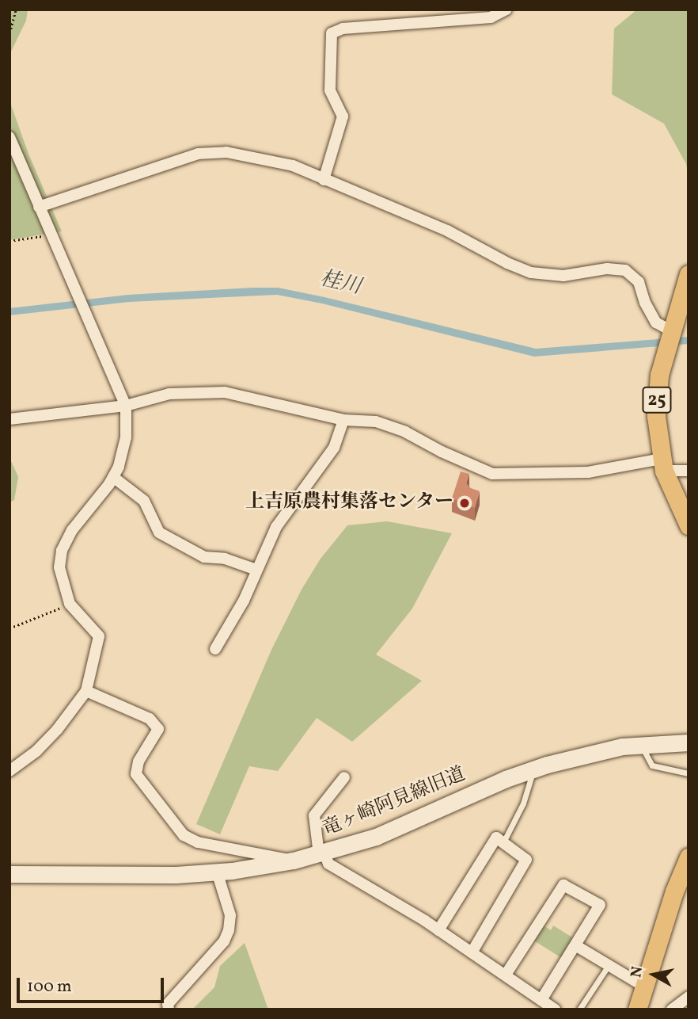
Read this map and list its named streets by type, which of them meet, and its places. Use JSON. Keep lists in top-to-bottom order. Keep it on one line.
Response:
{"streets":{"main road":["25"],"street":["竜ヶ崎阿見線旧道"]},"water":["桂川"],"places":["上吉原農村集落センター"],"scale_bar":"100 m","north":"left"}
